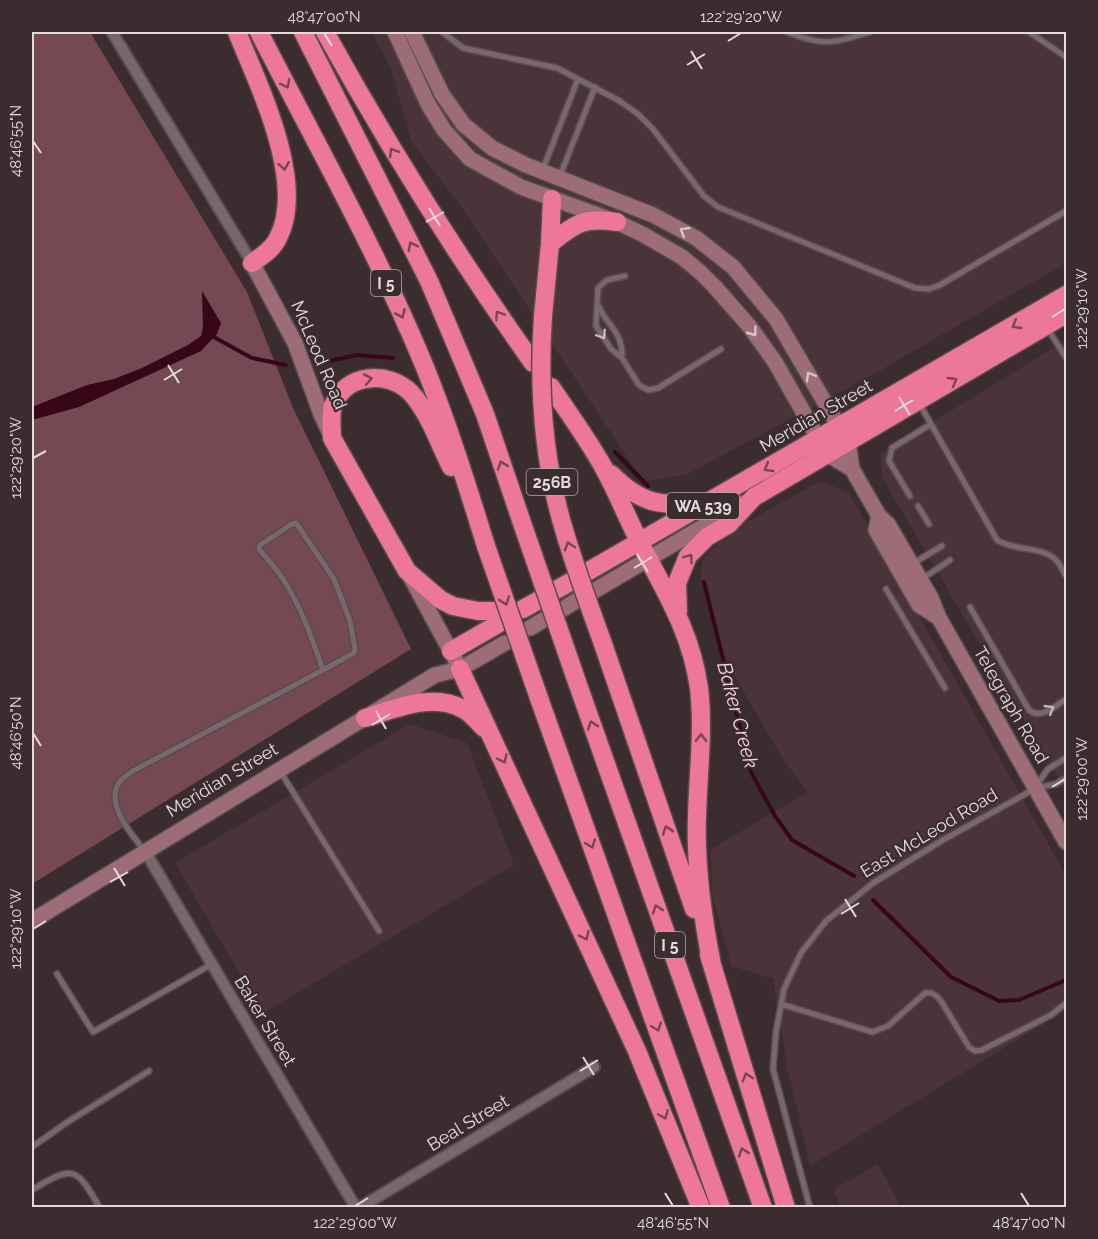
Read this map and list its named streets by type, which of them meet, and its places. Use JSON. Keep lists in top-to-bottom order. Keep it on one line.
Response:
{"streets":{"highway":["I 5","McLeod Road","Meridian Street","256B","WA 539"],"street":["Telegraph Road","Baker Street","Beal Street"],"lane":["East McLeod Road"]},"crossings":[["McLeod Road","Meridian Street"],["Meridian Street","Baker Street"],["Telegraph Road","East McLeod Road"],["Baker Street","Beal Street"]],"water":["Baker Creek"],"coordinates":["48°47'00\"N","122°29'20\"W","48°46'55\"N","122°29'10\"W","48°46'50\"N","122°29'00\"W"]}
